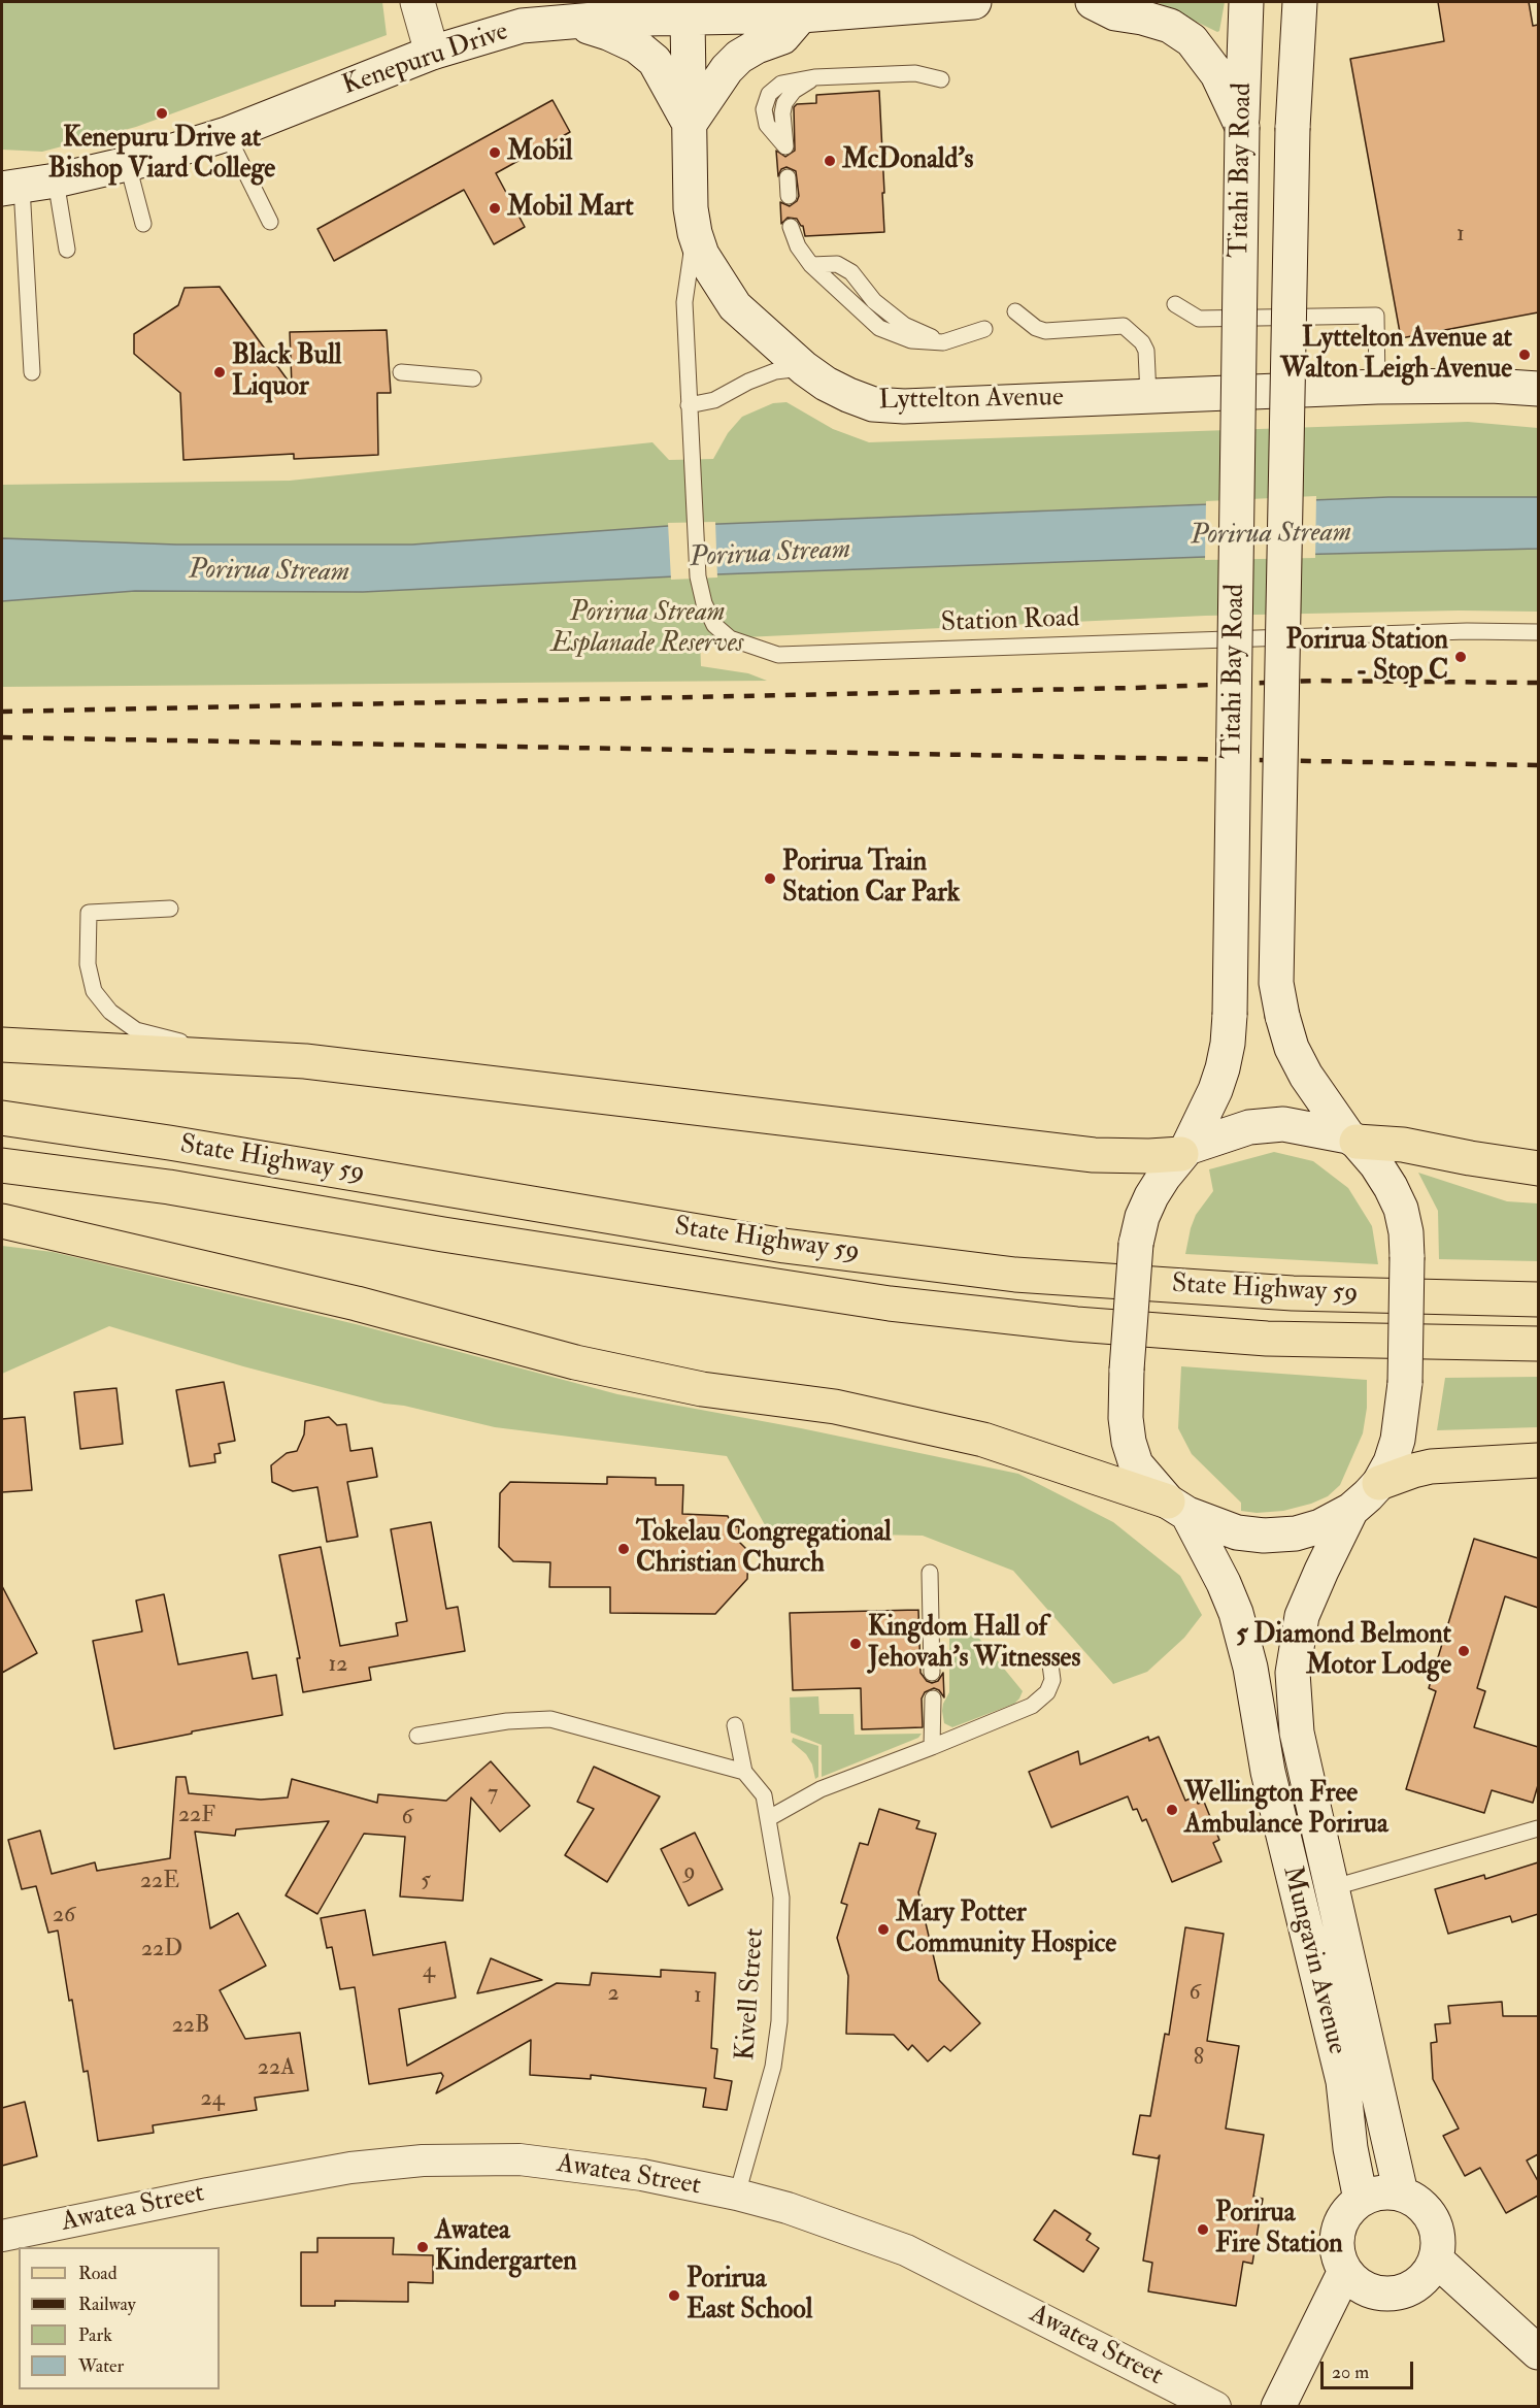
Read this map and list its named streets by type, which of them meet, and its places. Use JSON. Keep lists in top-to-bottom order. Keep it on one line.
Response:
{"streets":{"main road":["Kenepuru Drive","Titahi Bay Road","Lyttelton Avenue","State Highway 59","Mungavin Avenue"],"street":["Awatea Street"],"lane":["Station Road","Kivell Street"]},"crossings":[["Kenepuru Drive","Lyttelton Avenue"],["Titahi Bay Road","Mungavin Avenue"],["Lyttelton Avenue","Station Road"],["Kivell Street","Awatea Street"]],"water":["Porirua Stream"],"parks":["Porirua Stream Esplanade Reserves"],"places":["Kenepuru Drive at Bishop Viard College","Mobil","McDonald's","Mobil Mart","Lyttelton Avenue at Walton Leigh Avenue","Black Bull Liquor","Porirua Station - Stop C","Porirua Train Station Car Park","Tokelau Congregational Christian Church","Kingdom Hall of Jehovah's Witnesses","5 Diamond Belmont Motor Lodge","Wellington Free Ambulance Porirua","Mary Potter Community Hospice","Porirua Fire Station","Awatea Kindergarten","Porirua East School"],"house_numbers":["1","12","7","22F","6","9","5","22E","26","22D","4","6","2","1","22B","8","22A","24"],"legend":["Road","Railway","Park","Water"],"scale_bar":"20 m"}
